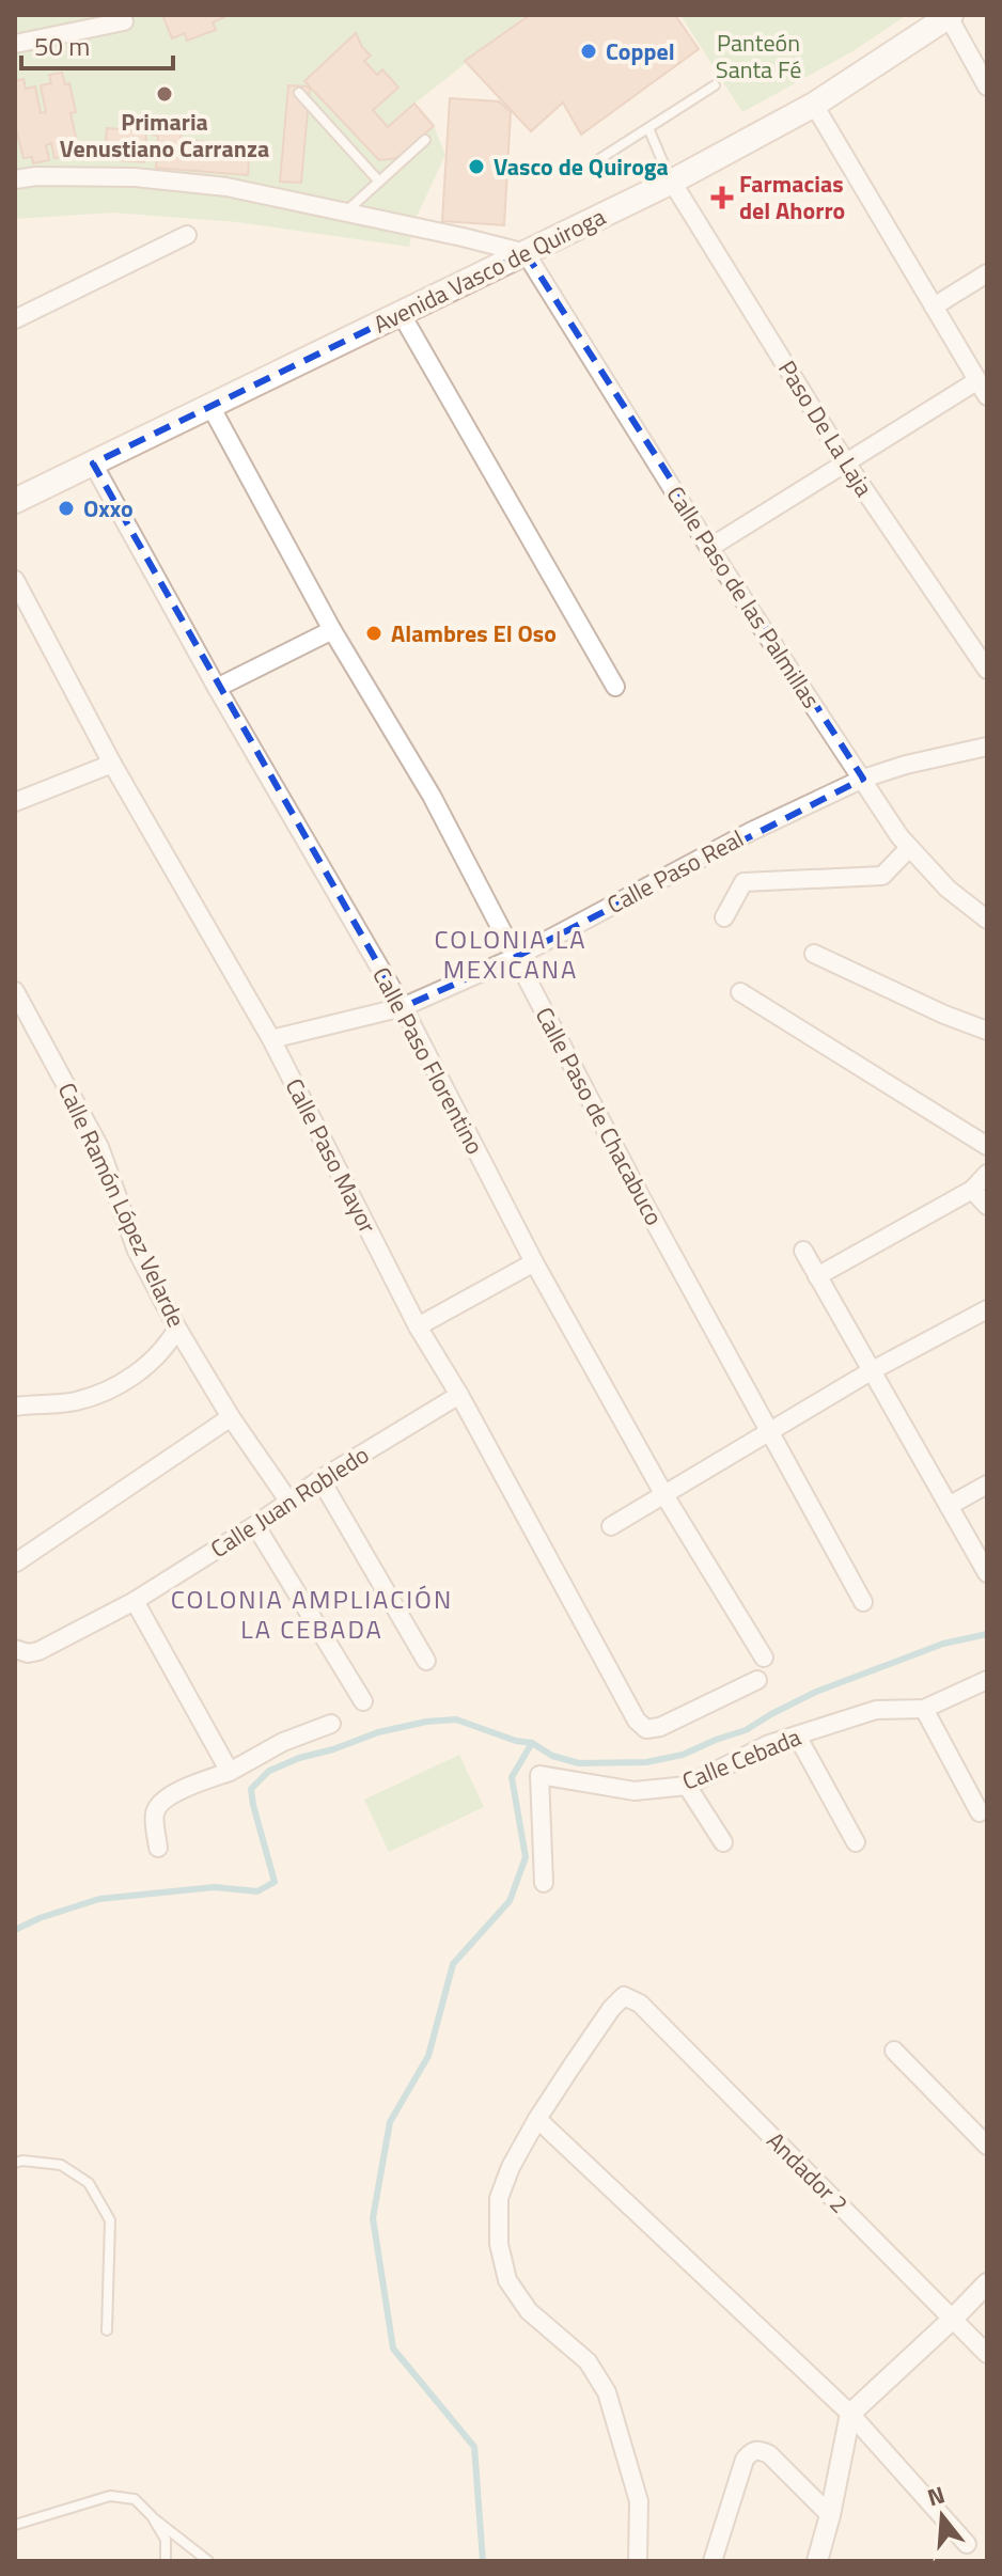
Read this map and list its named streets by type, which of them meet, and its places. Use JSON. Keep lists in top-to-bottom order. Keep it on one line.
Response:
{"streets":{"main road":["Avenida Vasco de Quiroga"],"street":["Paso De La Laja","Calle Paso de las Palmillas","Calle Paso Real","Calle Paso Florentino","Calle Paso de Chacabuco","Calle Paso Mayor","Calle Ramón López Velarde","Calle Juan Robledo","Calle Cebada","Andador 2"]},"crossings":[["Avenida Vasco de Quiroga","Paso De La Laja"],["Avenida Vasco de Quiroga","Calle Paso de las Palmillas"],["Avenida Vasco de Quiroga","Calle Paso Florentino"],["Avenida Vasco de Quiroga","Calle Paso de Chacabuco"],["Calle Paso de las Palmillas","Calle Paso Real"],["Calle Paso Real","Calle Paso Florentino"],["Calle Paso Real","Calle Paso de Chacabuco"],["Calle Paso Real","Calle Paso Mayor"],["Calle Paso Mayor","Calle Juan Robledo"],["Calle Ramón López Velarde","Calle Juan Robledo"]],"districts":["COLONIA LA MEXICANA","COLONIA AMPLIACIÓN LA CEBADA"],"parks":["Panteón Santa Fé"],"places":{"other":["Coppel","Primaria Venustiano Carranza","Vasco de Quiroga","Oxxo","Alambres El Oso"],"health":["Farmacias del Ahorro"]},"scale_bar":"50 m","north":"top"}
